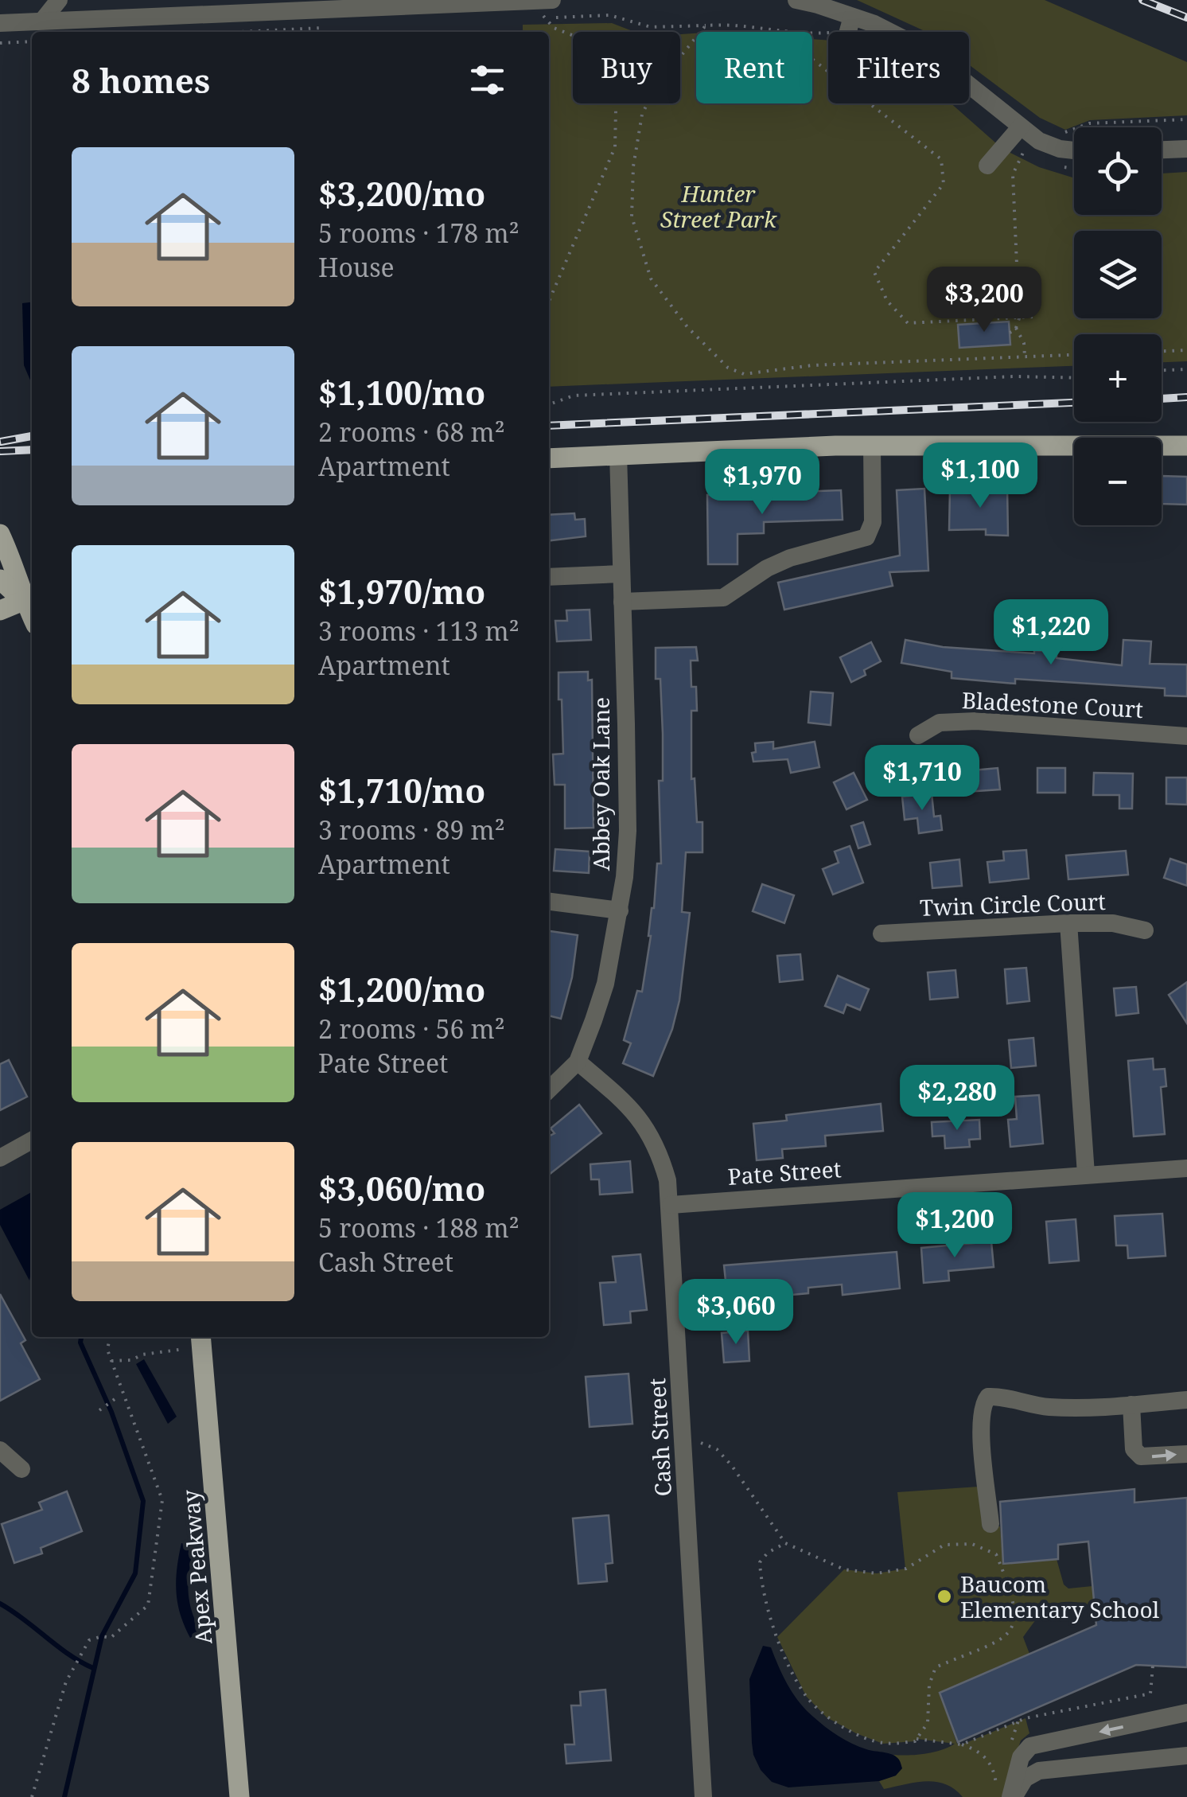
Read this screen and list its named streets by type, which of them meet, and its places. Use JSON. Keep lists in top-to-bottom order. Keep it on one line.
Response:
{"streets":{"main road":["Apex Peakway"],"street":["Bladestone Court","Abbey Oak Lane","Twin Circle Court","Pate Street","Cash Street"]},"crossings":[["Abbey Oak Lane","Cash Street"],["Pate Street","Cash Street"]],"parks":["Hunter Street Park"],"places":["Baucom Elementary School"],"page":{"chip":["Buy","Rent","Filters"],"heading":"8 homes","map_buttons":["+","−"],"list":[{"name":"$3,200/mo","note":"5 rooms · 178 m² · House"},{"name":"$1,100/mo","note":"2 rooms · 68 m² · Apartment"},{"name":"$1,970/mo","note":"3 rooms · 113 m² · Apartment"},{"name":"$1,710/mo","note":"3 rooms · 89 m² · Apartment"},{"name":"$1,200/mo","note":"2 rooms · 56 m² · Pate Street"},{"name":"$3,060/mo","note":"5 rooms · 188 m² · Cash Street"}],"price":["$3,200","$1,100","$1,970","$1,220","$1,710","$2,280","$1,200","$3,060"]}}
